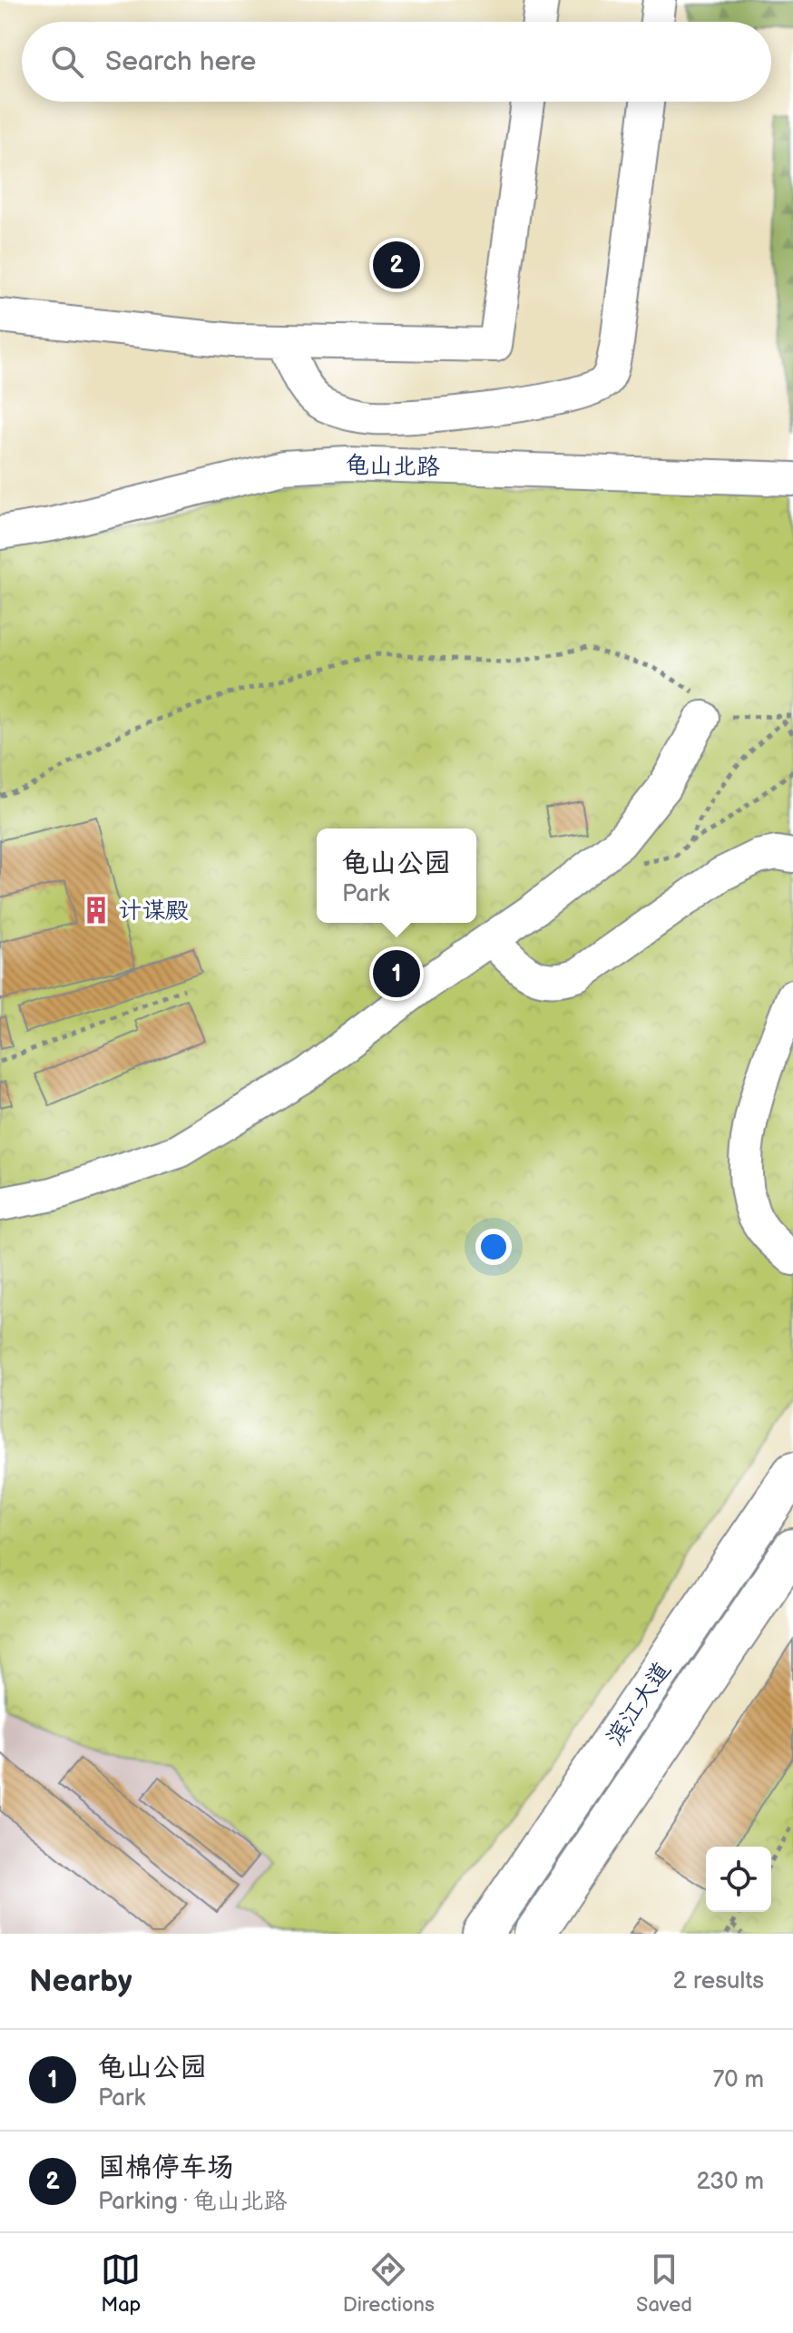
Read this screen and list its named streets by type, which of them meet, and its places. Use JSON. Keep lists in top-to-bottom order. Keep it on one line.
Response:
{"streets":{"main road":["滨江大道"],"street":["龟山北路"]},"places":{"building":["计谋殿"]},"page":{"search":"Search here","pins":["2","1"],"popup":["龟山公园","Park"],"heading":["Nearby","2 results"],"list":[{"mark":"1","name":"龟山公园","note":"Park","value":"70 m"},{"mark":"2","name":"国棉停车场","note":"Parking · 龟山北路","value":"230 m"}],"nav":["Map","Directions","Saved"]}}
